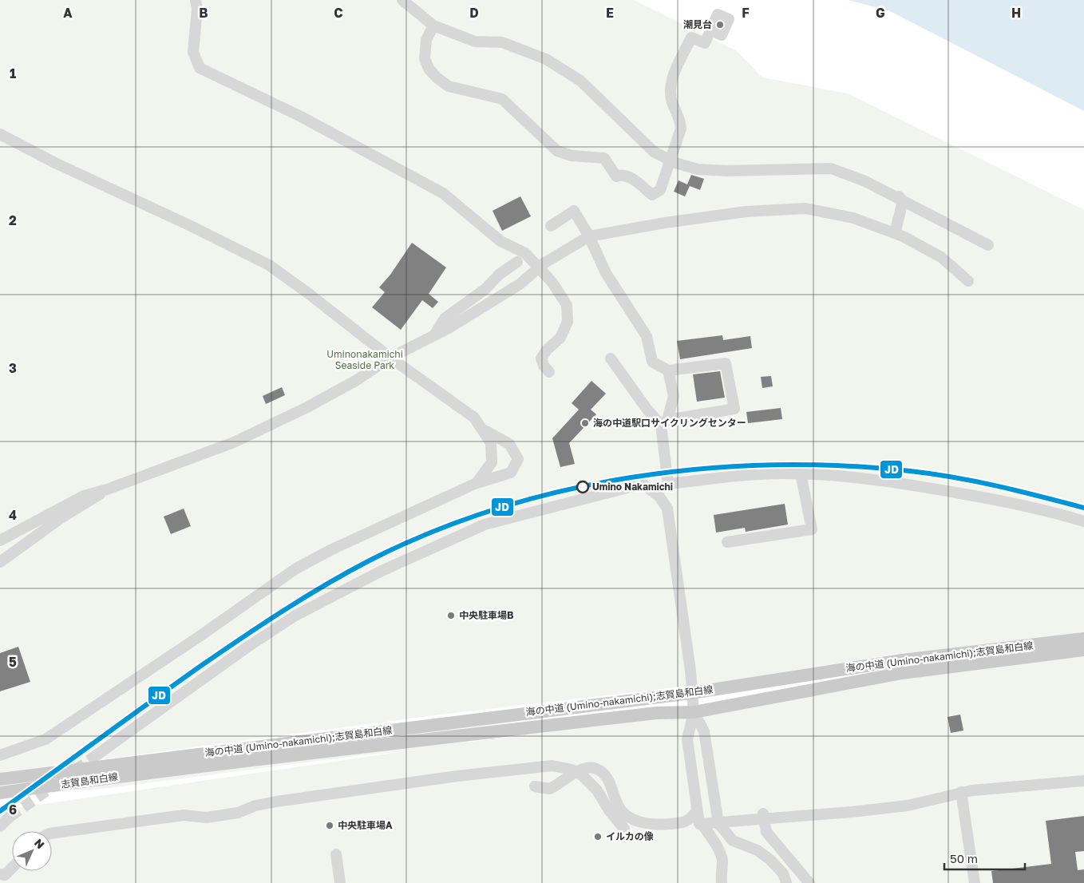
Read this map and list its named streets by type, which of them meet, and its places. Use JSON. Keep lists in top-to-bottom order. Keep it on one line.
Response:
{"streets":{"main road":["海の中道 (Umino-nakamichi);志賀島和白線","志賀島和白線"]},"crossings":[["海の中道 (Umino-nakamichi);志賀島和白線","志賀島和白線"]],"parks":["Uminonakamichi Seaside Park"],"places":["潮見台","海の中道駅口サイクリングセンター","Umino Nakamichi","中央駐車場B","中央駐車場A","イルカの像"],"lines":["transit line JD"],"scale_bar":"50 m","north":"top right","grid":{"columns":["A","B","C","D","E","F","G","H"],"rows":["1","2","3","4","5","6"]}}
